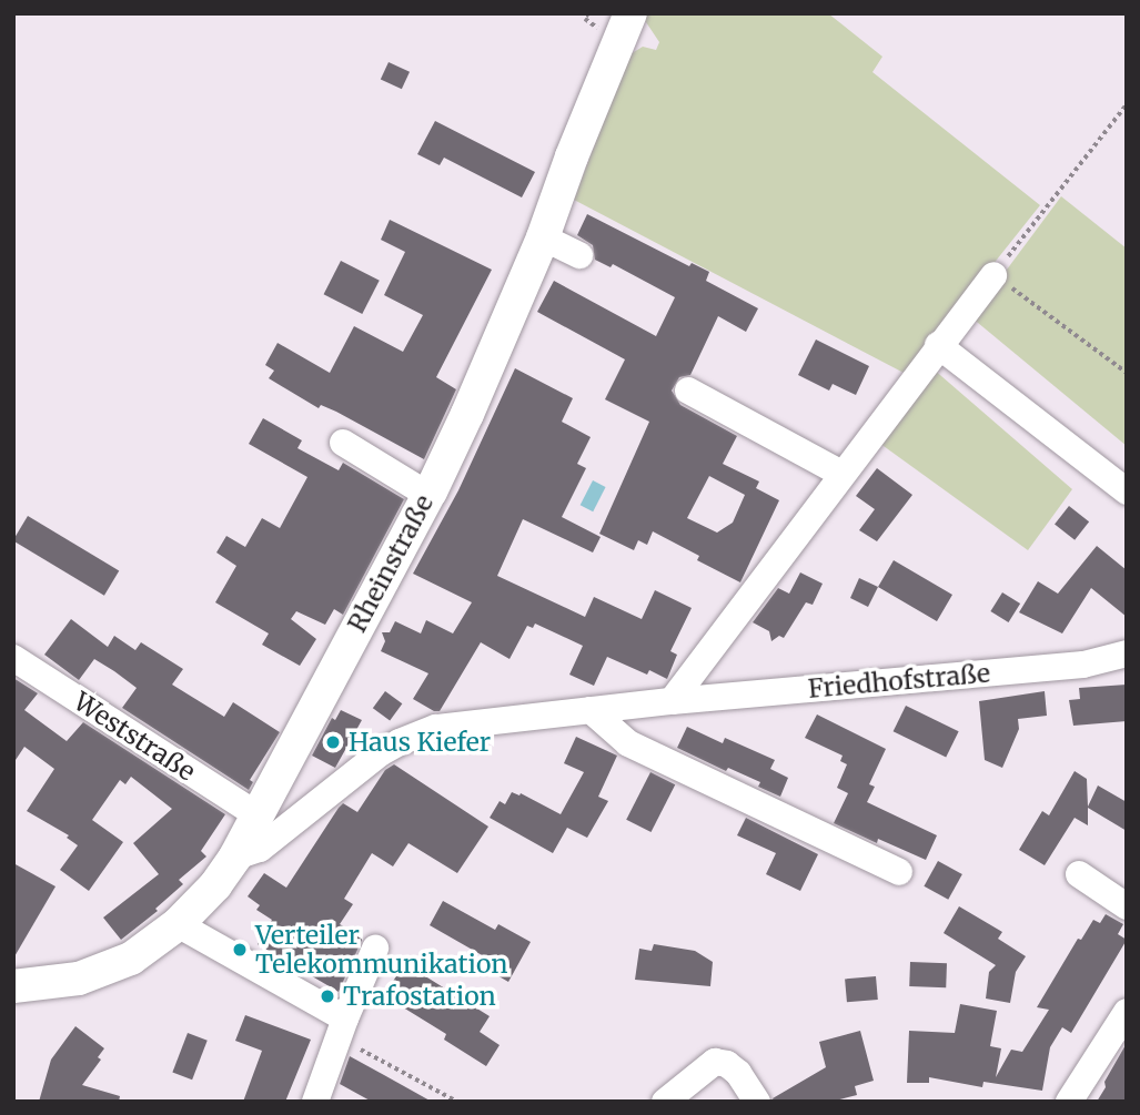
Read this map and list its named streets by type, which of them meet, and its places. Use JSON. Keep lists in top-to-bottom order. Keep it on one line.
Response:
{"streets":{"main road":["Rheinstraße"],"street":["Friedhofstraße","Weststraße"]},"crossings":[["Rheinstraße","Friedhofstraße"],["Rheinstraße","Weststraße"]],"places":["Haus Kiefer","Verteiler Telekommunikation","Trafostation"]}
